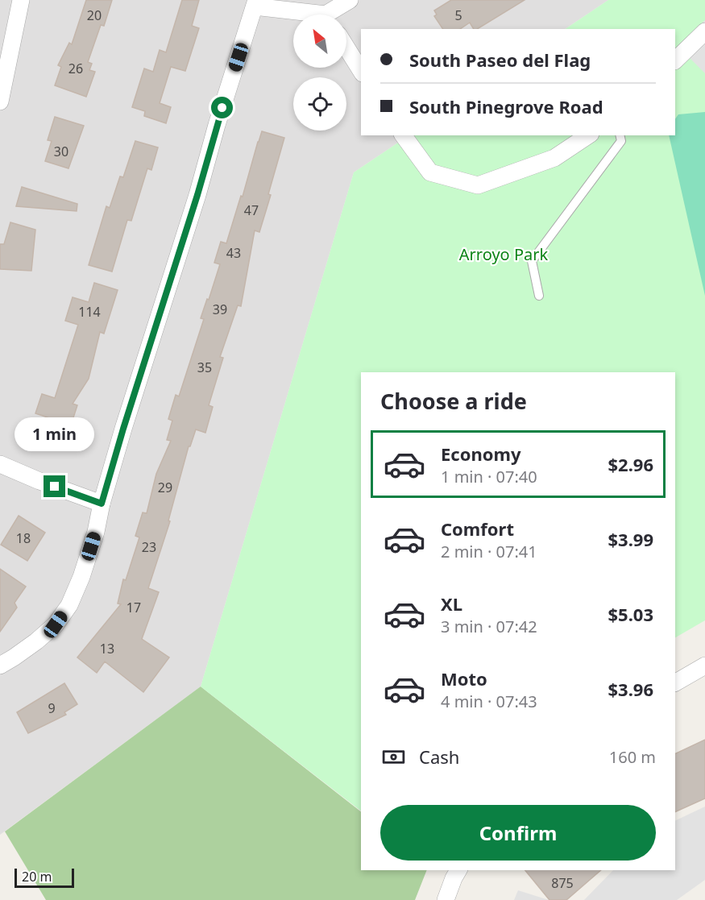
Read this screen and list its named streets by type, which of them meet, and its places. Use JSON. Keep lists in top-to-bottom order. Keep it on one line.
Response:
{"parks":["Arroyo Park"],"house_numbers":["20","5","26","30","47","43","39","114","35","29","18","23","17","13","9","875"],"scale_bar":"20 m","north":"top left","page":{"banner":["South Paseo del Flag","South Pinegrove Road"],"heading":"Choose a ride","bubble":"1 min","list":[{"name":"Economy","note":"1 min · 07:40","value":"$2.96"},{"name":"Comfort","note":"2 min · 07:41","value":"$3.99"},{"name":"XL","note":"3 min · 07:42","value":"$5.03"},{"name":"Moto","note":"4 min · 07:43","value":"$3.96"}],"pay":["Cash","160 m"],"buttons":"Confirm","scale":"20 m"}}
